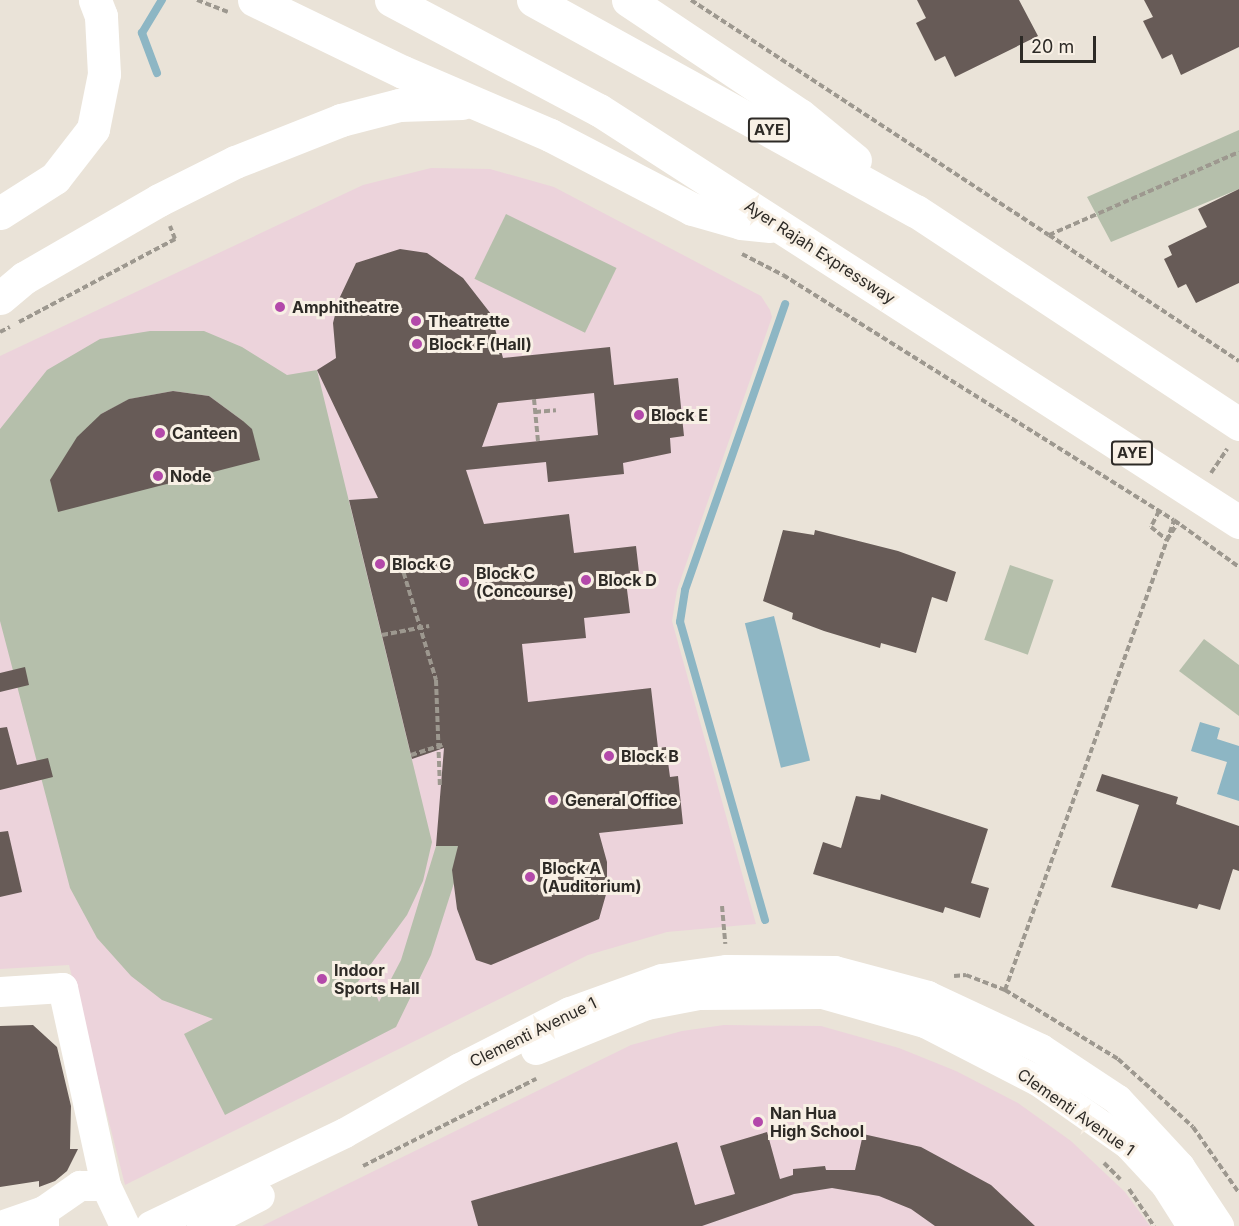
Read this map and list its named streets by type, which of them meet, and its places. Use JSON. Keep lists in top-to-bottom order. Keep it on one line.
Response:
{"streets":{"highway":["AYE","Ayer Rajah Expressway"],"street":["Clementi Avenue 1"]},"places":["Amphitheatre","Theatrette","Block F (Hall)","Block E","Canteen","Node","Block G","Block D","Block C (Concourse)","Block B","General Office","Block A (Auditorium)","Indoor Sports Hall","Nan Hua High School"],"scale_bar":"20 m"}
